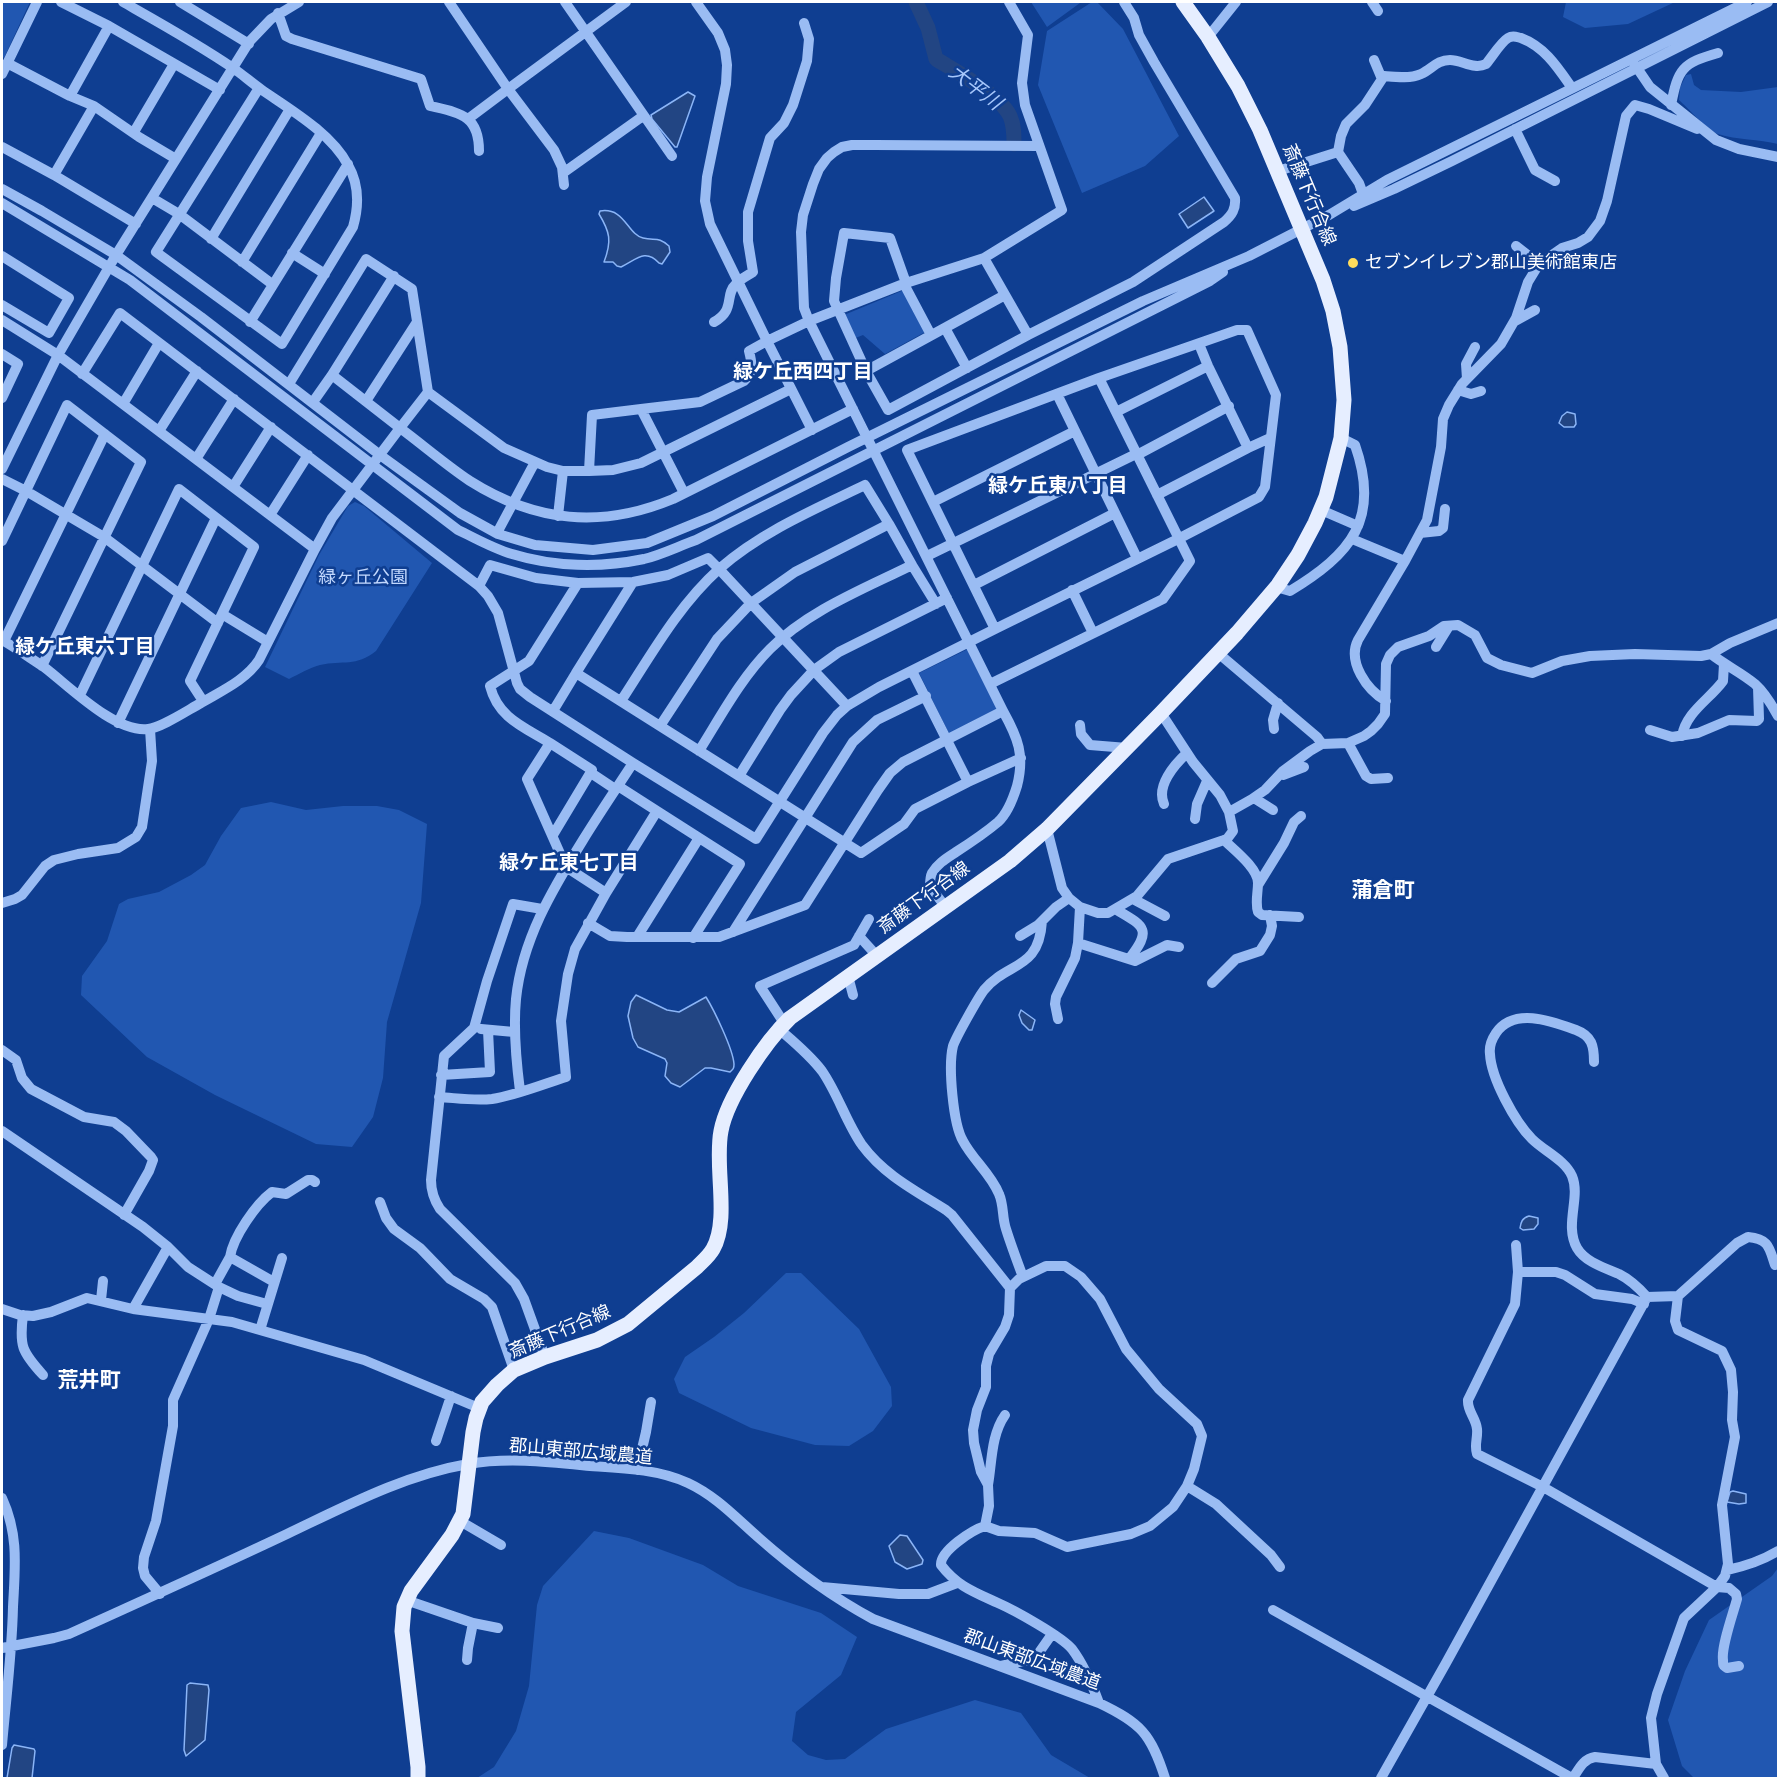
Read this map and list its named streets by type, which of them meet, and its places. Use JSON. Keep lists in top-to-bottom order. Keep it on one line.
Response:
{"streets":{"main road":["斎藤下行合線"],"street":["郡山東部広域農道"]},"crossings":[["斎藤下行合線","郡山東部広域農道"]],"districts":["緑ケ丘西四丁目","緑ケ丘東八丁目","緑ケ丘東六丁目","緑ケ丘東七丁目","蒲倉町","荒井町"],"water":["大平川"],"parks":["緑ヶ丘公園"],"places":["セブンイレブン郡山美術館東店"]}
